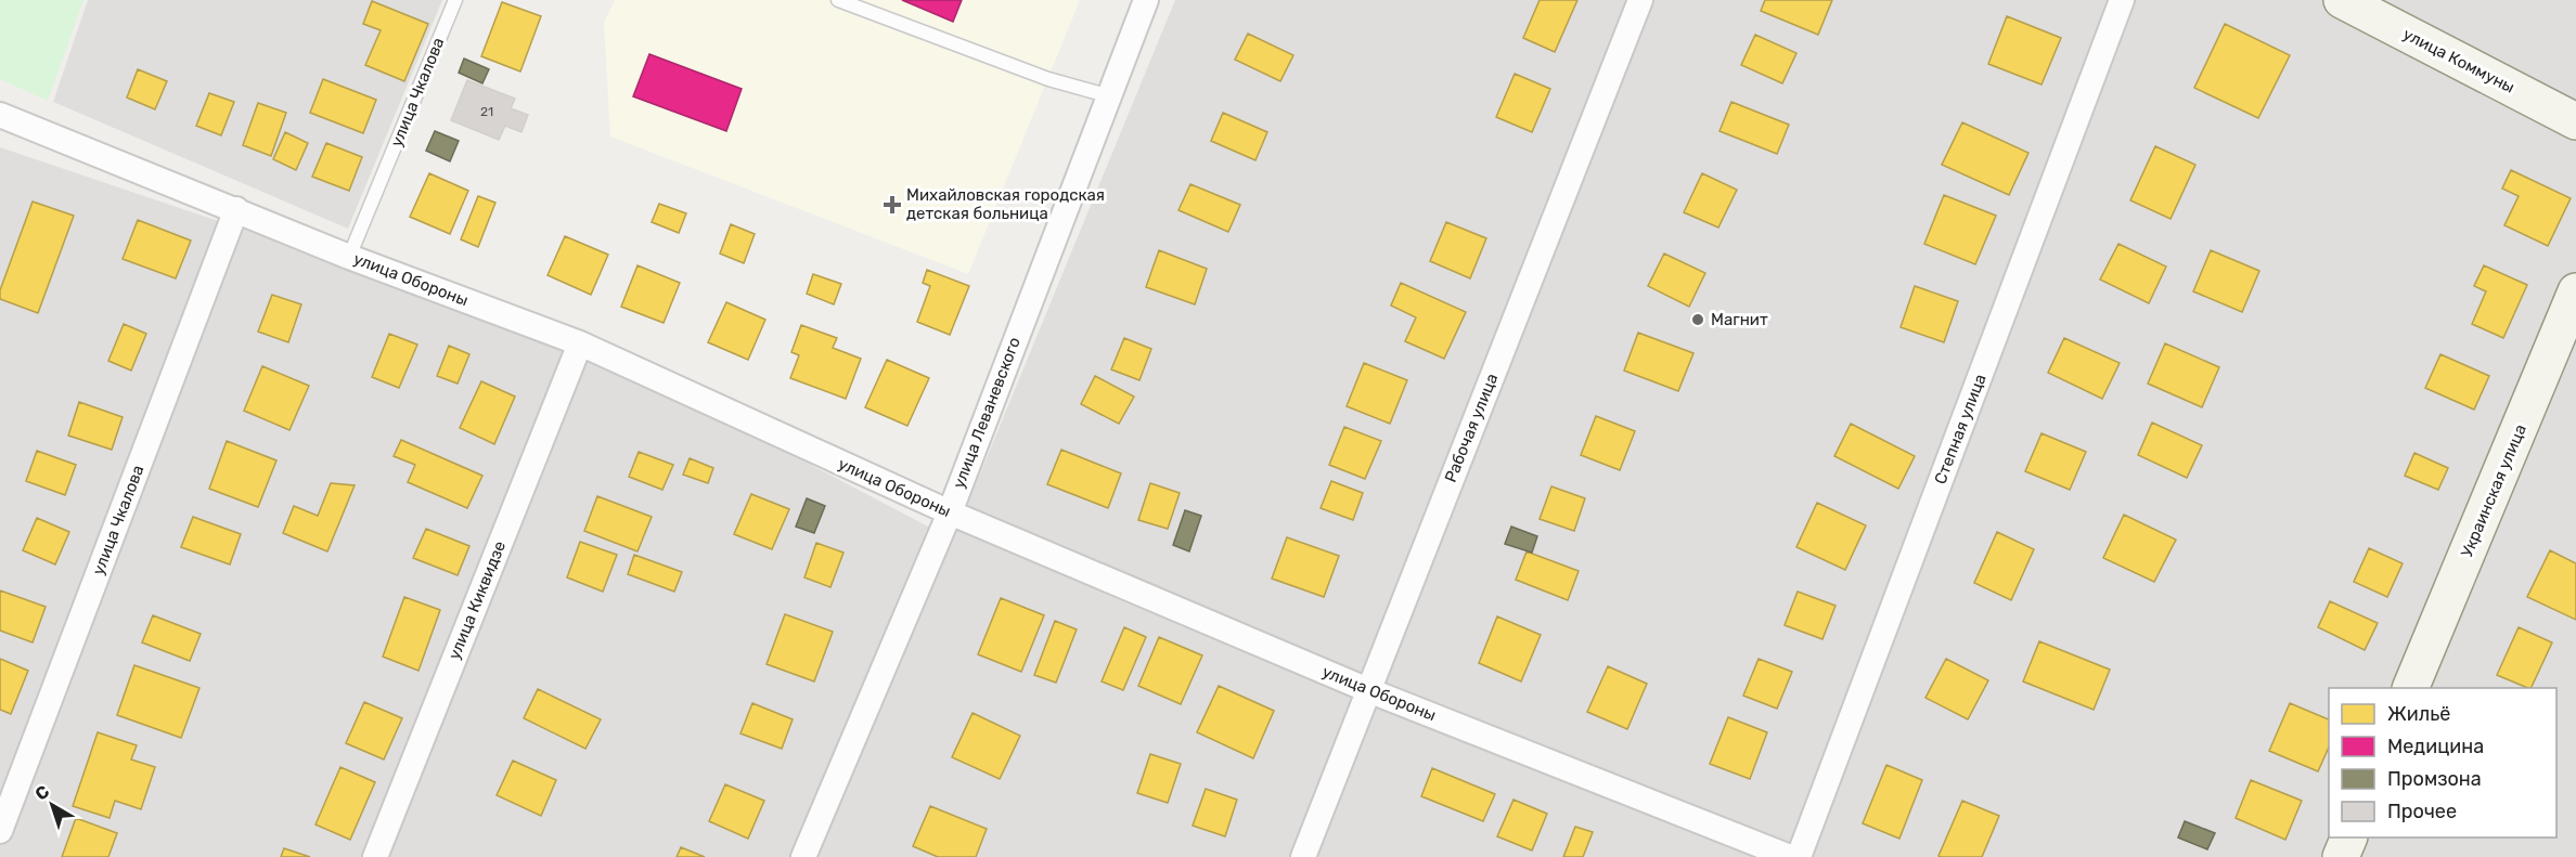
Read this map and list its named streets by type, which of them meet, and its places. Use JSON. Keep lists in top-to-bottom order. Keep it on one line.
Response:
{"streets":{"street":["улица Коммуны","улица Чкалова","улица Обороны","улица Леваневского","Рабочая улица","Степная улица","Украинская улица","улица Киквидзе"]},"crossings":[["улица Чкалова","улица Обороны"],["улица Обороны","улица Леваневского"],["улица Обороны","Рабочая улица"],["улица Обороны","улица Киквидзе"]],"places":{"health":["Михайловская городская детская больница"],"other":["Магнит"]},"house_numbers":["21"],"legend":["Жильё","Медицина","Промзона","Прочее"],"north":"top left"}
